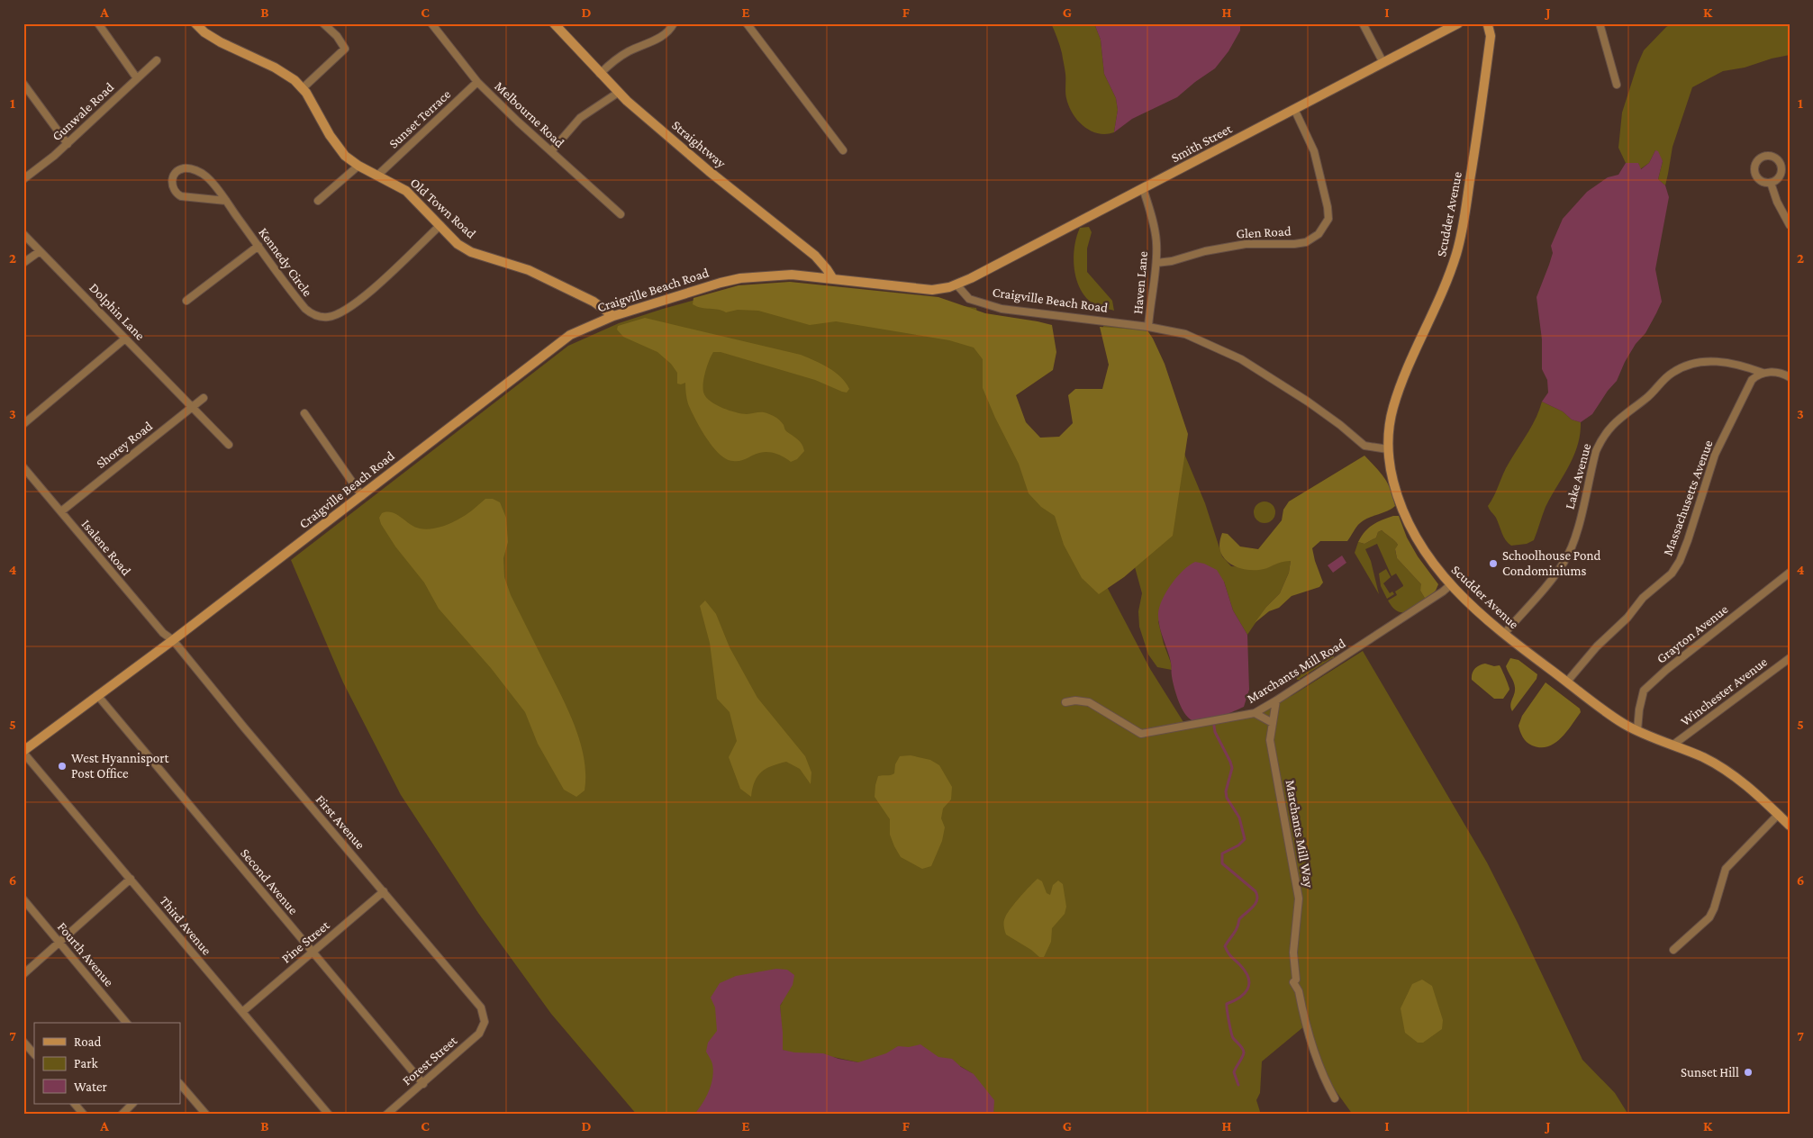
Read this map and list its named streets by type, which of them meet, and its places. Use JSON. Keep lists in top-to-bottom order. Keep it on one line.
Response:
{"streets":{"street":["Gunwale Road","Melbourne Road","Sunset Terrace","Smith Street","Straightway","Old Town Road","Scudder Avenue","Glen Road","Kennedy Circle","Haven Lane","Craigville Beach Road","Dolphin Lane","Shorey Road","Lake Avenue","Massachusetts Avenue","Isalene Road","Grayton Avenue","Marchants Mill Road","Winchester Avenue","First Avenue","Marchants Mill Way","Second Avenue","Third Avenue","Pine Street","Fourth Avenue","Forest Street"]},"crossings":[["Melbourne Road","Sunset Terrace"],["Sunset Terrace","Old Town Road"],["Smith Street","Glen Road"],["Smith Street","Haven Lane"],["Smith Street","Craigville Beach Road"],["Straightway","Craigville Beach Road"],["Old Town Road","Kennedy Circle"],["Old Town Road","Craigville Beach Road"],["Scudder Avenue","Craigville Beach Road"],["Scudder Avenue","Lake Avenue"],["Scudder Avenue","Massachusetts Avenue"],["Scudder Avenue","Grayton Avenue"],["Scudder Avenue","Marchants Mill Road"],["Scudder Avenue","Winchester Avenue"],["Glen Road","Haven Lane"],["Haven Lane","Craigville Beach Road"],["Craigville Beach Road","Isalene Road"],["Craigville Beach Road","First Avenue"],["Craigville Beach Road","Second Avenue"],["Craigville Beach Road","Third Avenue"],["Dolphin Lane","Shorey Road"],["Shorey Road","Isalene Road"],["Lake Avenue","Massachusetts Avenue"],["Isalene Road","First Avenue"],["Marchants Mill Road","Marchants Mill Way"],["First Avenue","Pine Street"],["First Avenue","Forest Street"],["Second Avenue","Pine Street"],["Second Avenue","Forest Street"],["Third Avenue","Pine Street"]],"places":["Schoolhouse Pond Condominiums","West Hyannisport Post Office","Sunset Hill"],"legend":["Road","Park","Water"],"grid":{"columns":["A","B","C","D","E","F","G","H","I","J","K"],"rows":["1","2","3","4","5","6","7"]}}
